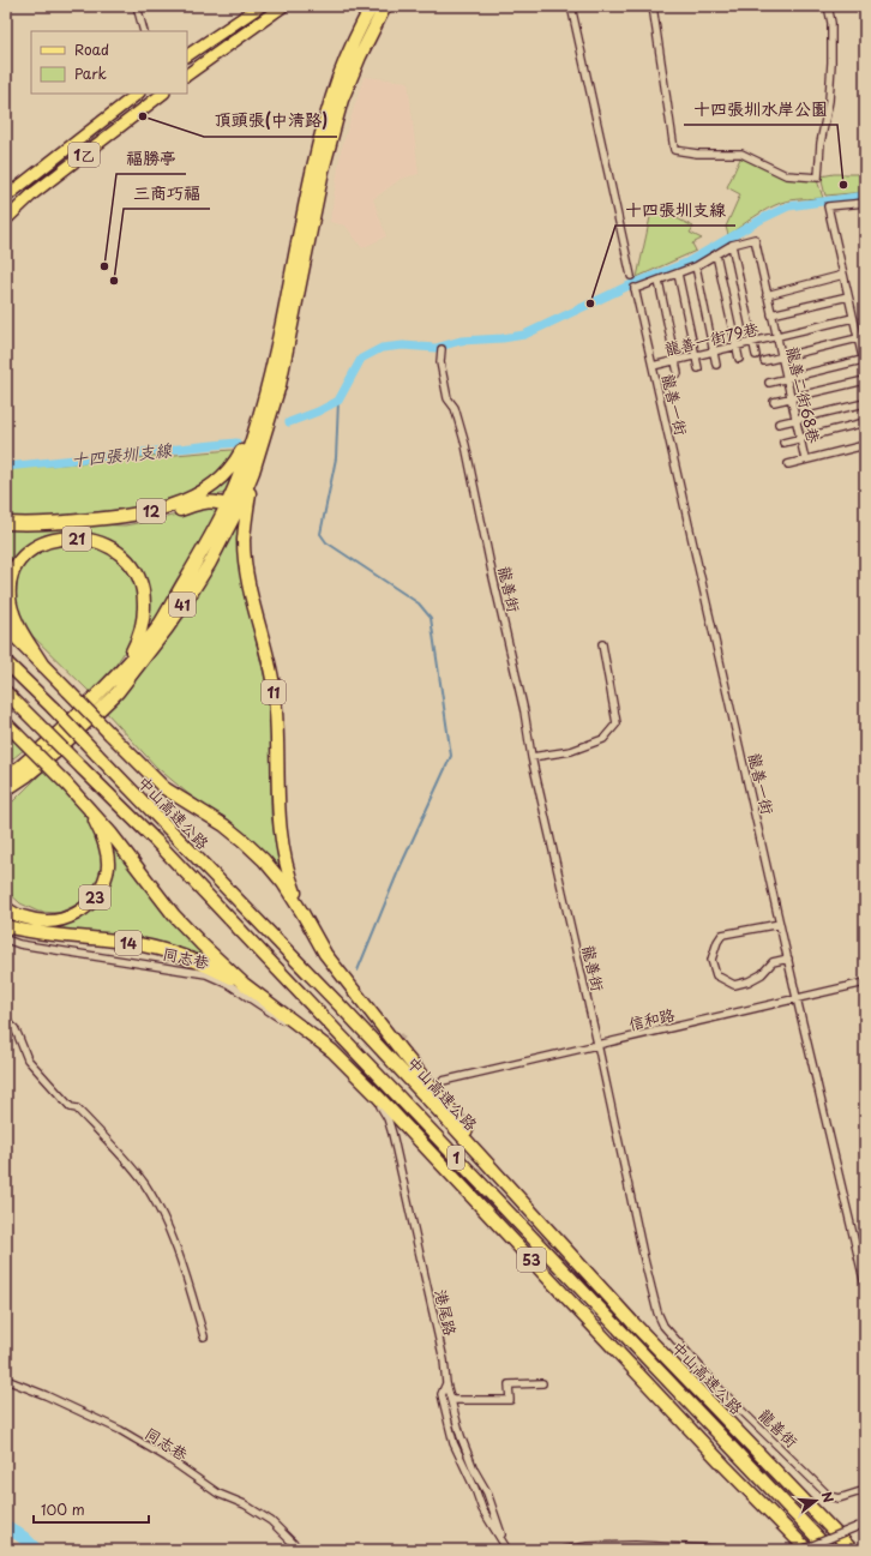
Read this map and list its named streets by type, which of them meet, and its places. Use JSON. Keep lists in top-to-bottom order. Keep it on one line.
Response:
{"streets":{"highway":["12","21","41","11","中山高速公路","23","14","1","53"],"main road":["1乙"],"street":["龍善一街79巷","龍善二街68巷","龍善一街","龍善街","同志巷","信和路","港尾路"]},"crossings":[["龍善一街79巷","龍善二街68巷"],["龍善一街79巷","龍善一街"],["龍善二街68巷","龍善一街"],["龍善一街","信和路"],["龍善街","信和路"],["14","53"],["同志巷","港尾路"]],"water":["十四張圳支線"],"places":["頂頭張(中清路)","十四張圳水岸公園","福勝亭","三商巧福","十四張圳支線"],"legend":["Road","Park"],"scale_bar":"100 m","north":"right"}
